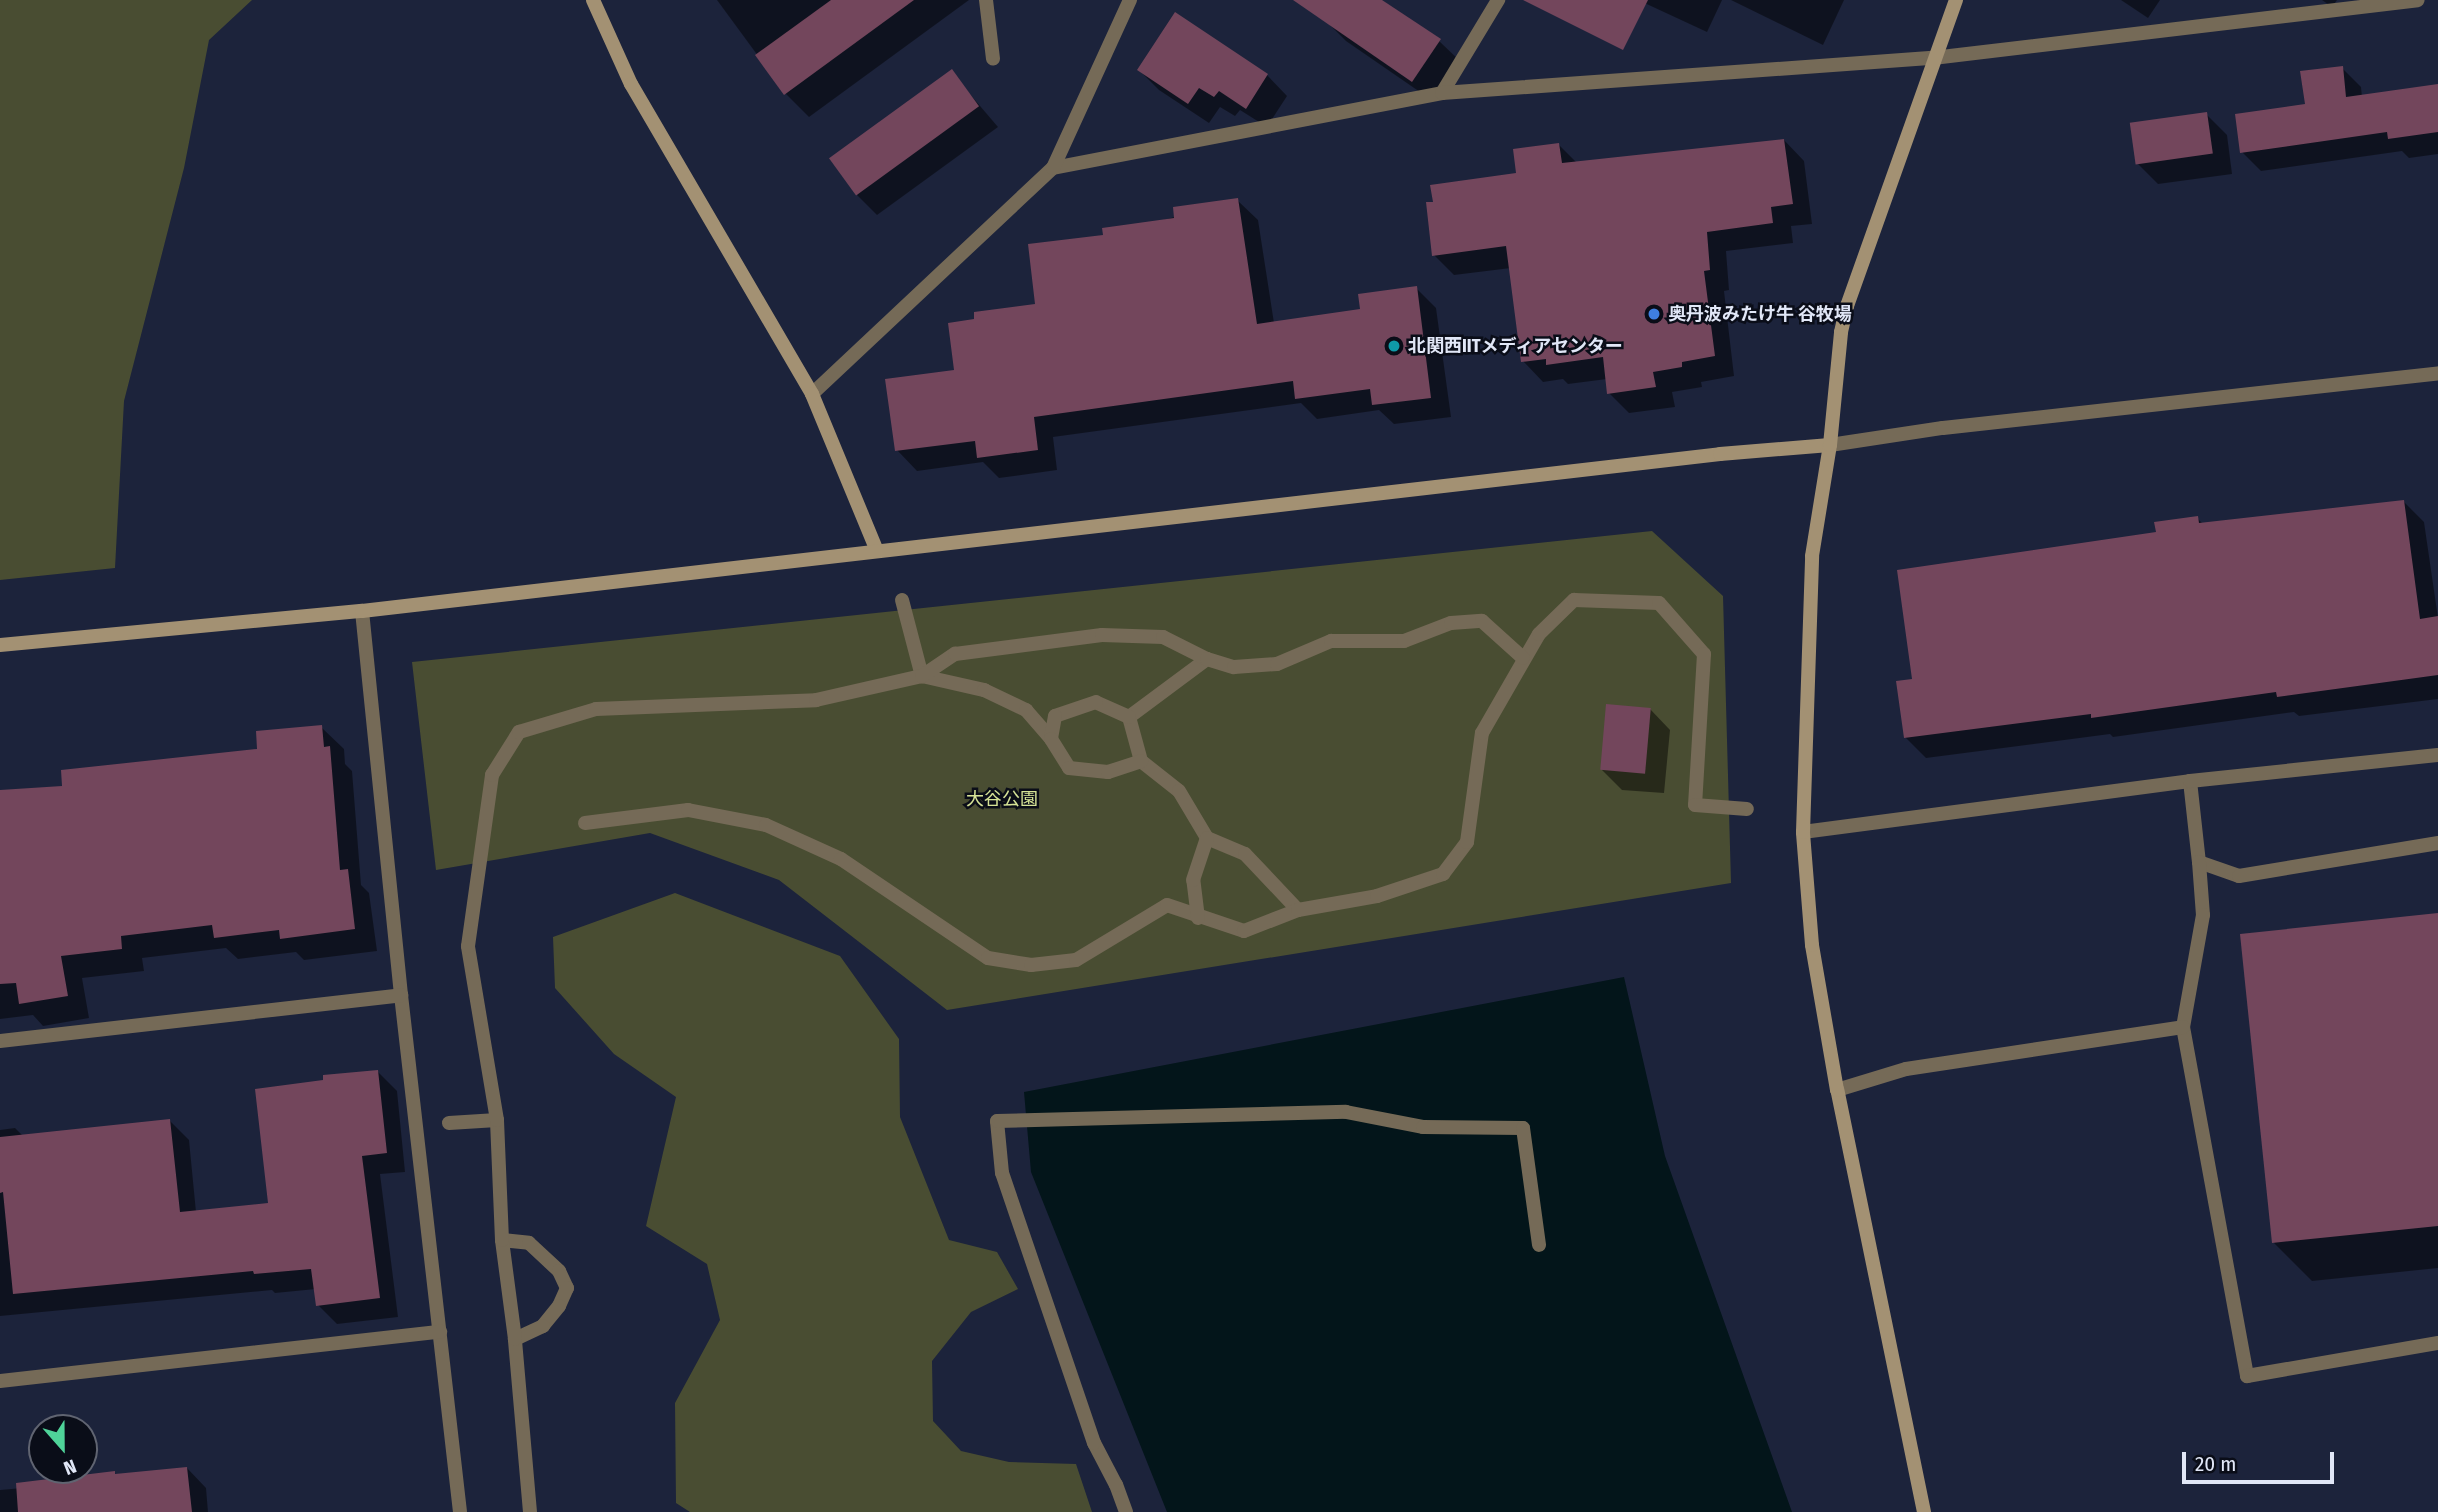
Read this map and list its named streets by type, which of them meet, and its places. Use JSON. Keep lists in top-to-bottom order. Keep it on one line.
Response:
{"parks":["大谷公園"],"places":["奥丹波みたけ牛 谷牧場","北関西IITメディアセンター"],"scale_bar":"20 m","north":"bottom"}
